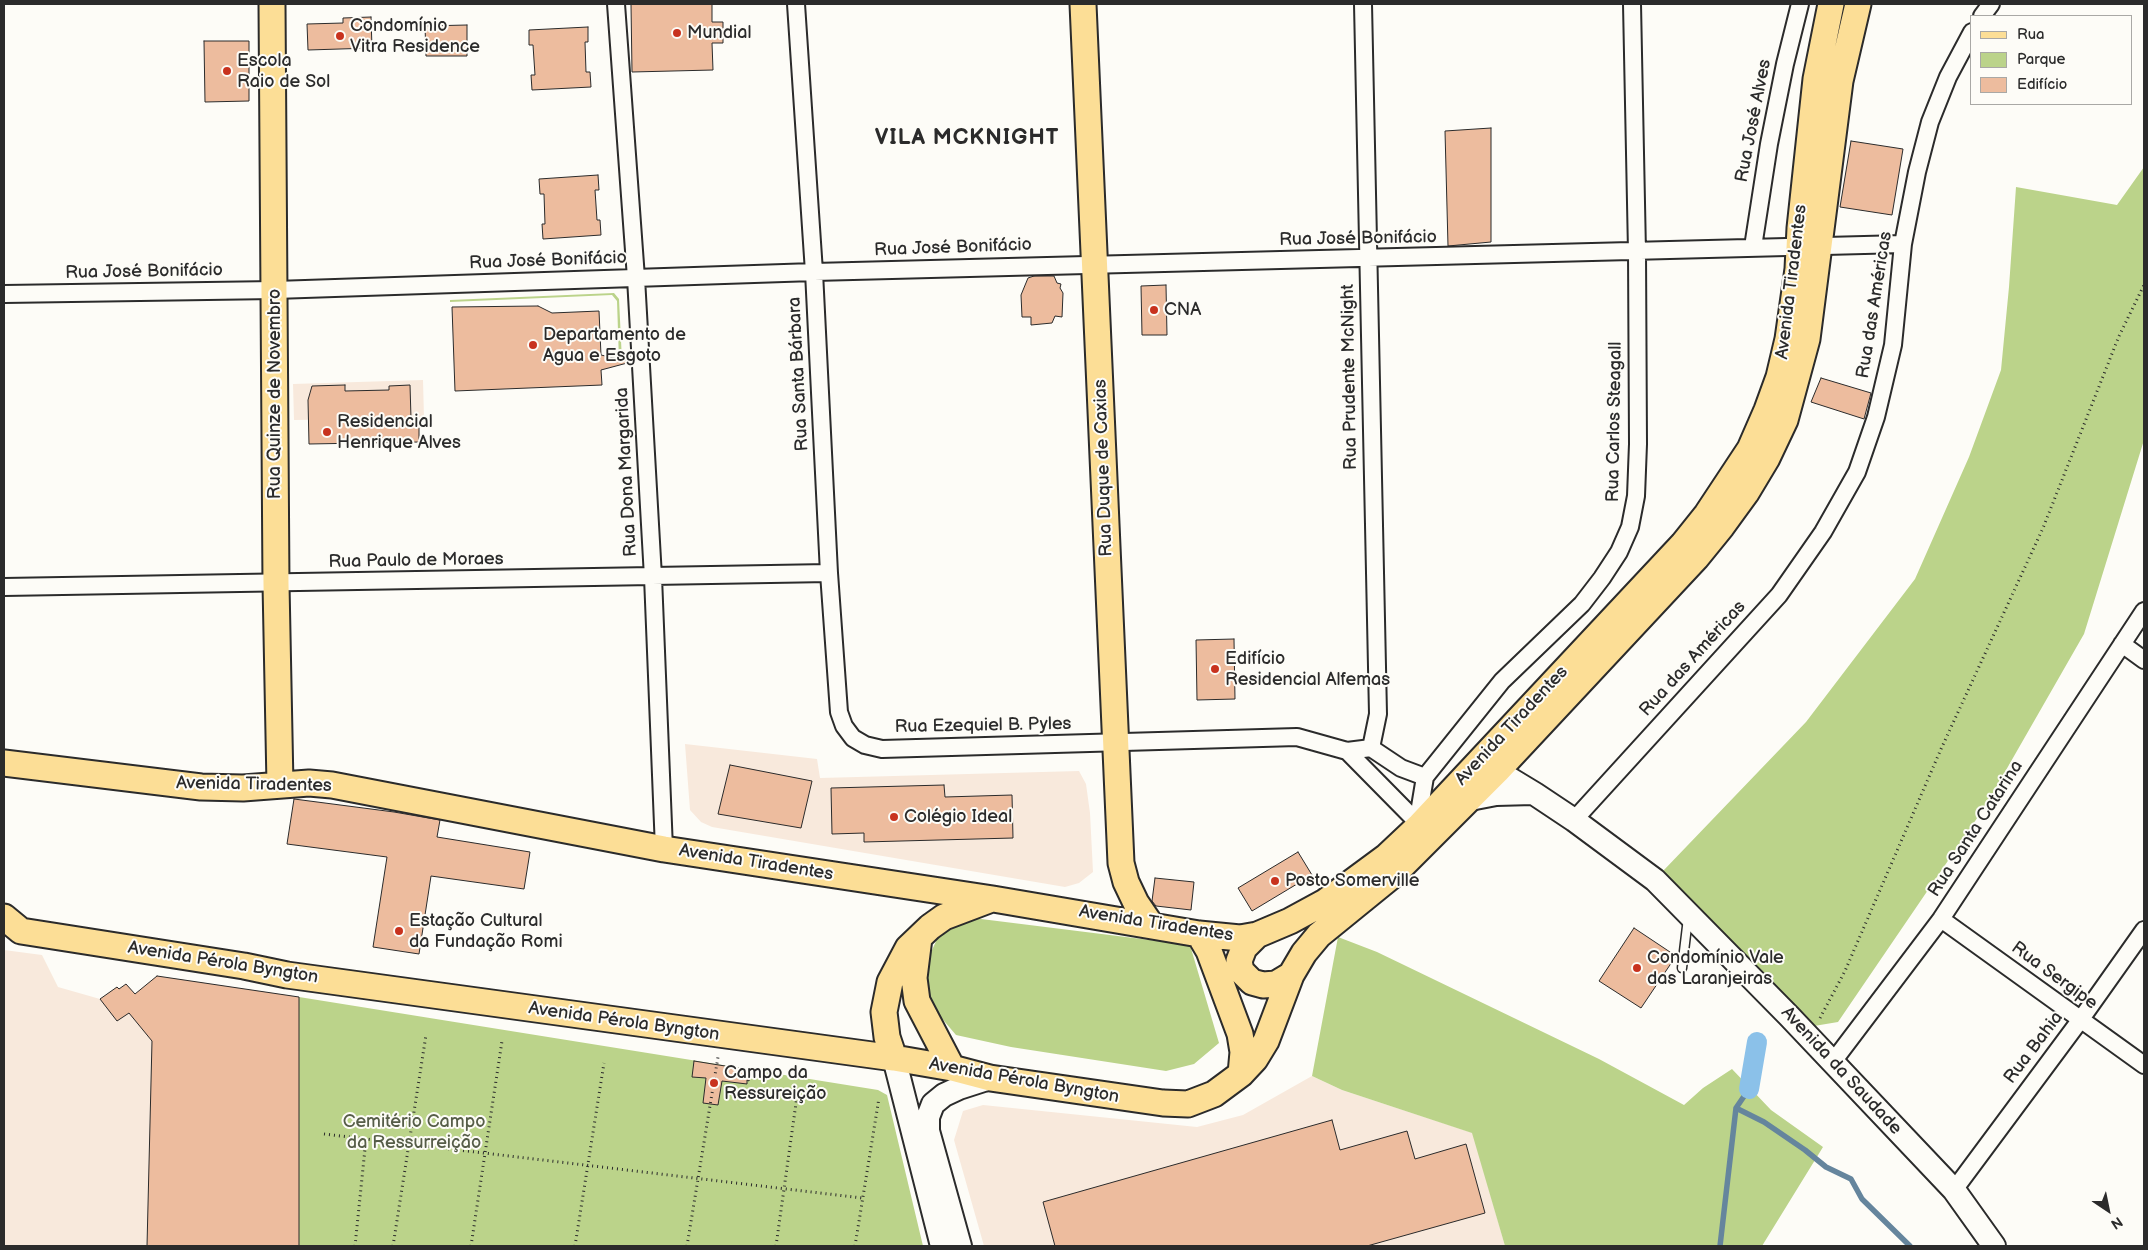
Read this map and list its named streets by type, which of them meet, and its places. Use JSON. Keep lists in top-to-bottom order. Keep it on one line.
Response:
{"streets":{"main road":["Avenida Tiradentes","Rua Quinze de Novembro","Rua Duque de Caxias","Avenida Pérola Byngton"],"street":["Rua José Alves","Rua José Bonifácio","Rua das Américas","Rua Santa Bárbara","Rua Prudente McNight","Rua Carlos Steagall","Rua Dona Margarida","Rua Paulo de Moraes","Rua Ezequiel B. Pyles","Rua Santa Catarina","Rua Sergipe","Rua Bahia","Avenida da Saudade"]},"crossings":[["Rua José Alves","Rua José Bonifácio"],["Rua José Bonifácio","Avenida Tiradentes"],["Rua José Bonifácio","Rua das Américas"],["Rua José Bonifácio","Rua Santa Bárbara"],["Rua José Bonifácio","Rua Prudente McNight"],["Rua José Bonifácio","Rua Quinze de Novembro"],["Rua José Bonifácio","Rua Carlos Steagall"],["Rua José Bonifácio","Rua Duque de Caxias"],["Rua José Bonifácio","Rua Dona Margarida"],["Avenida Tiradentes","Rua Quinze de Novembro"],["Avenida Tiradentes","Rua Carlos Steagall"],["Avenida Tiradentes","Rua Duque de Caxias"],["Avenida Tiradentes","Rua Dona Margarida"],["Avenida Tiradentes","Avenida Pérola Byngton"],["Avenida Tiradentes","Avenida da Saudade"],["Rua das Américas","Avenida da Saudade"],["Rua Santa Bárbara","Rua Paulo de Moraes"],["Rua Santa Bárbara","Rua Ezequiel B. Pyles"],["Rua Quinze de Novembro","Rua Paulo de Moraes"],["Rua Duque de Caxias","Rua Ezequiel B. Pyles"],["Rua Dona Margarida","Rua Paulo de Moraes"],["Rua Santa Catarina","Rua Sergipe"],["Rua Santa Catarina","Avenida da Saudade"],["Rua Sergipe","Rua Bahia"],["Rua Bahia","Avenida da Saudade"]],"districts":["VILA MCKNIGHT"],"parks":["Cemitério Campo da Ressurreição"],"places":["Mundial","Condomínio Vitra Residence","Escola Raio de Sol","CNA","Departamento de Agua e Esgoto","Residencial Henrique Alves","Edifício Residencial Alfemas","Colégio Ideal","Posto Somerville","Estação Cultural da Fundação Romi","Condomínio Vale das Laranjeiras","Campo da Ressureição"],"legend":["Rua","Parque","Edifício"],"north":"bottom right"}
